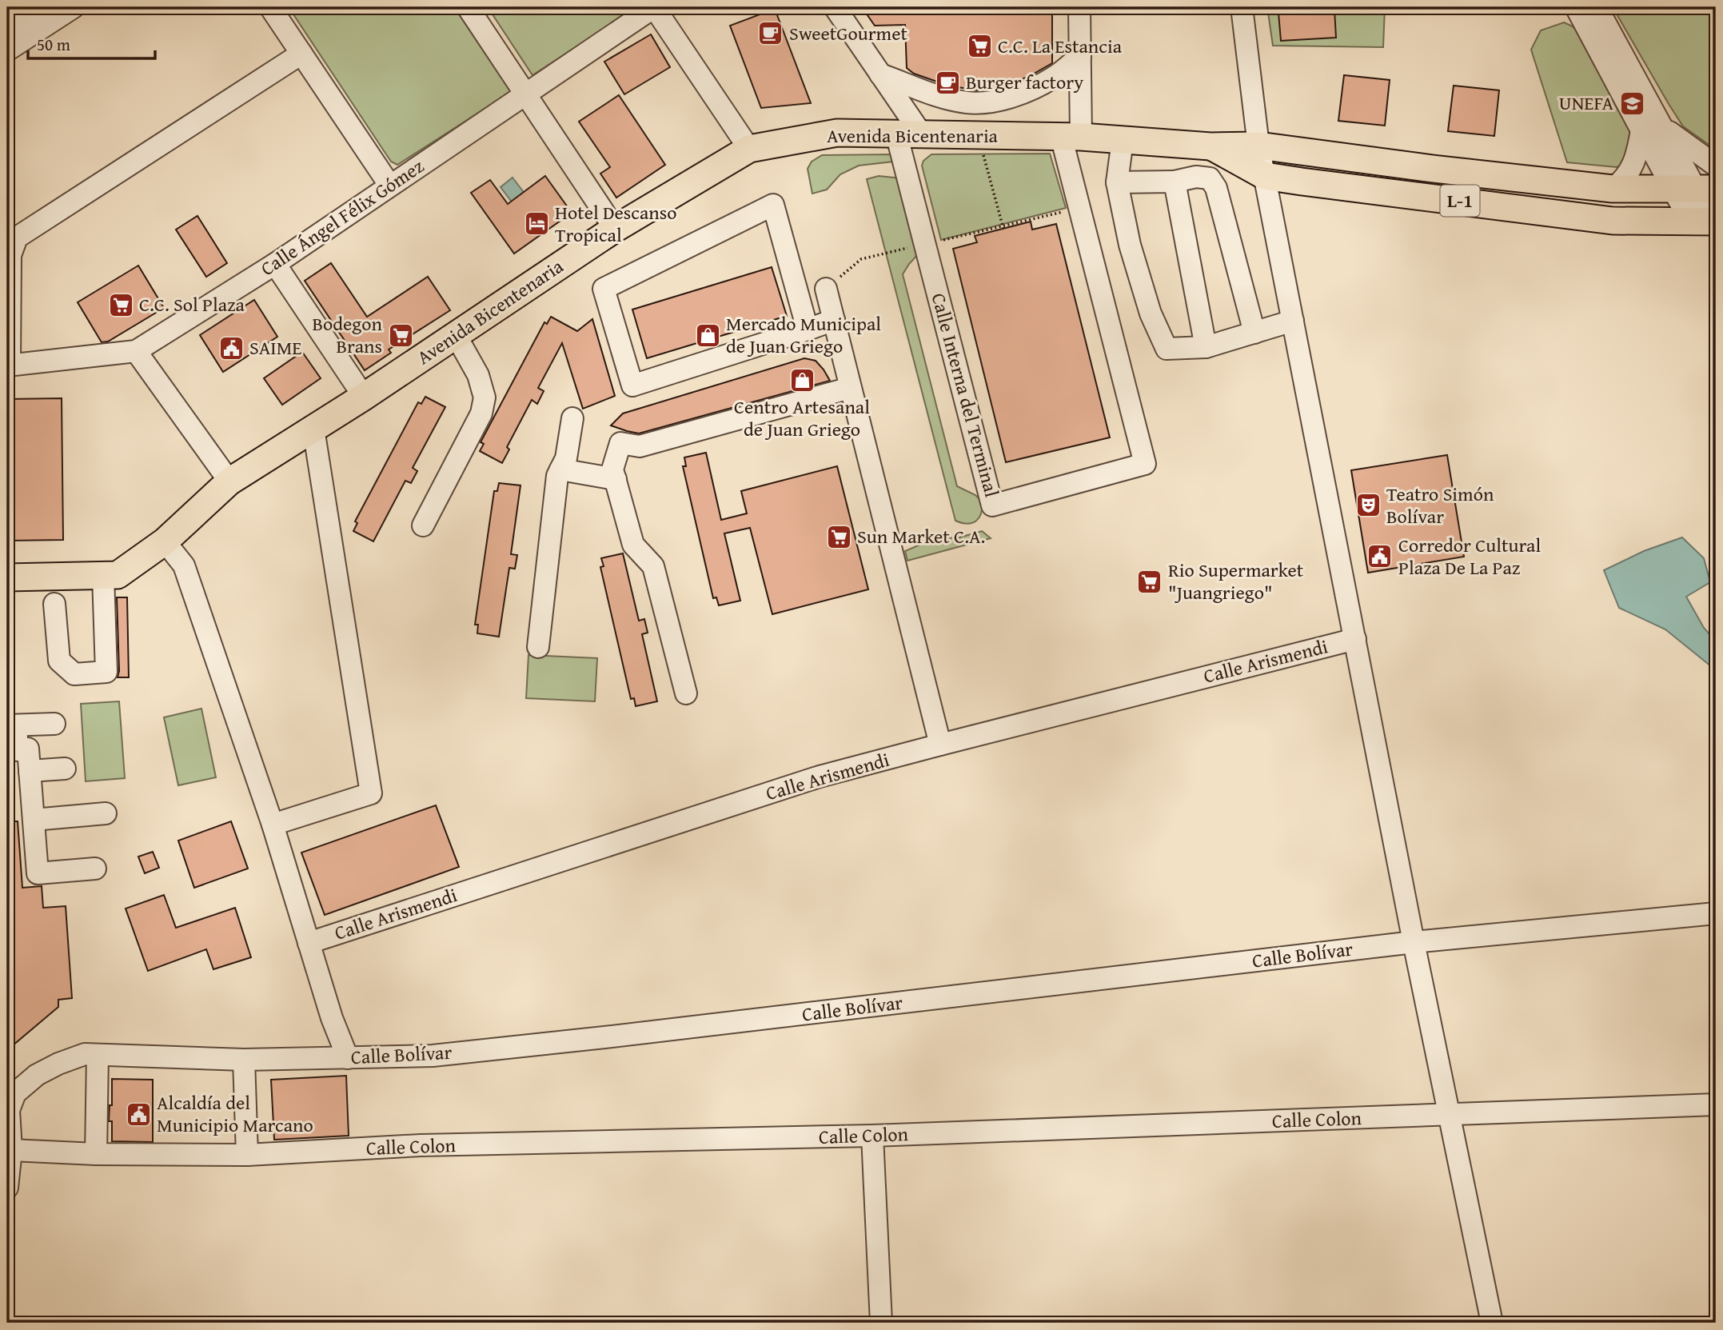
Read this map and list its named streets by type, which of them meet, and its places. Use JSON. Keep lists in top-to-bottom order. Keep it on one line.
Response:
{"streets":{"main road":["Avenida Bicentenaria","L-1"],"street":["Calle Ángel Félix Gómez","Calle Interna del Terminal","Calle Arismendi","Calle Bolívar","Calle Colon"]},"crossings":[["Avenida Bicentenaria","Calle Interna del Terminal"],["Calle Bolívar","Calle Colon"]],"places":{"cafe":["SweetGourmet","Burger factory"],"supermarket":["C.C. La Estancia","C.C. Sol Plaza","Bodegon Brans","Sun Market C.A.","Rio Supermarket \"Juangriego\""],"school or university":["UNEFA"],"hotel":["Hotel Descanso Tropical"],"shop":["Mercado Municipal de Juan Griego","Centro Artesanal de Juan Griego"],"public building":["SAIME","Corredor Cultural Plaza De La Paz","Alcaldía del Municipio Marcano"],"theatre":["Teatro Simón Bolívar"]},"scale_bar":"50 m"}
